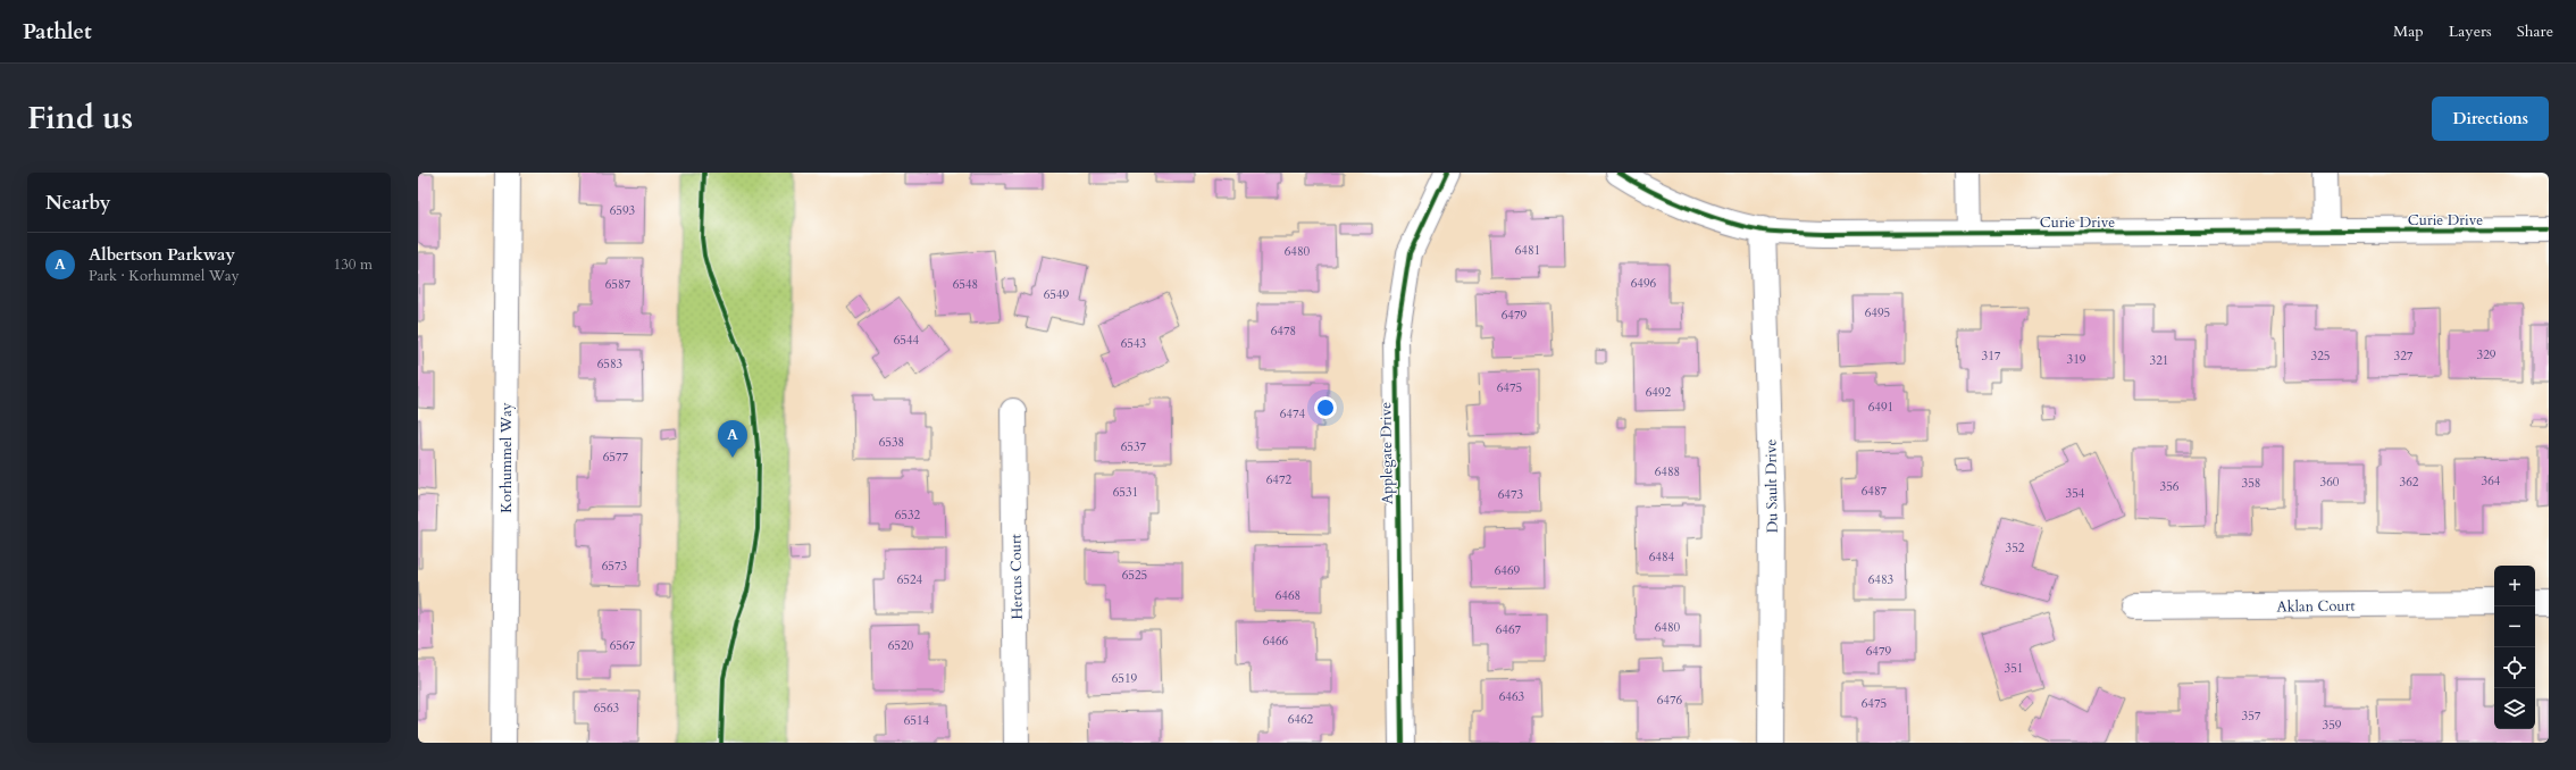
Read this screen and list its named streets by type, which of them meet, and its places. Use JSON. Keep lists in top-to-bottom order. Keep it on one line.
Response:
{"streets":{"street":["Curie Drive","Applegate Drive","Korhummel Way","Du Sault Drive","Hercus Court","Aklan Court"]},"crossings":[["Curie Drive","Du Sault Drive"]],"house_numbers":["6593","6481","6480","6496","6587","6548","6549","6495","6479","6478","6544","6543","329","317","325","327","319","321","6583","6475","6492","6491","6474","6538","6537","6577","6488","6472","364","360","362","358","356","6487","6531","354","6473","6532","352","6484","6573","6469","6525","6524","6483","6468","6480","6467","6466","6567","6520","6479","351","6519","6463","6476","6475","6563","357","6462","6514","359"],"page":{"header":"Pathlet","nav":["Map","Layers","Share"],"title":"Find us","buttons":"Directions","heading":"Nearby","list":[{"mark":"A","name":"Albertson Parkway","note":"Park · Korhummel Way","value":"130 m"}],"pins":"A","map_buttons":["+","−"]}}
